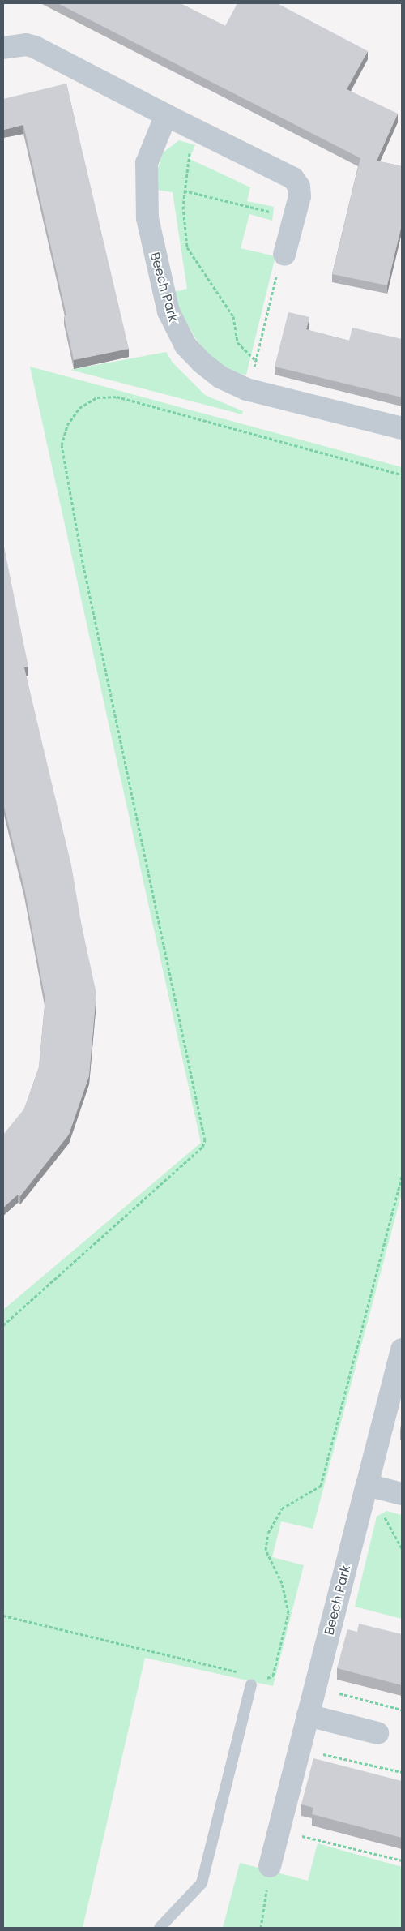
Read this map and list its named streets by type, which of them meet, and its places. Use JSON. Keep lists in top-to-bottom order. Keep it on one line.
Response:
{"streets":{"street":["Beech Park"]}}
